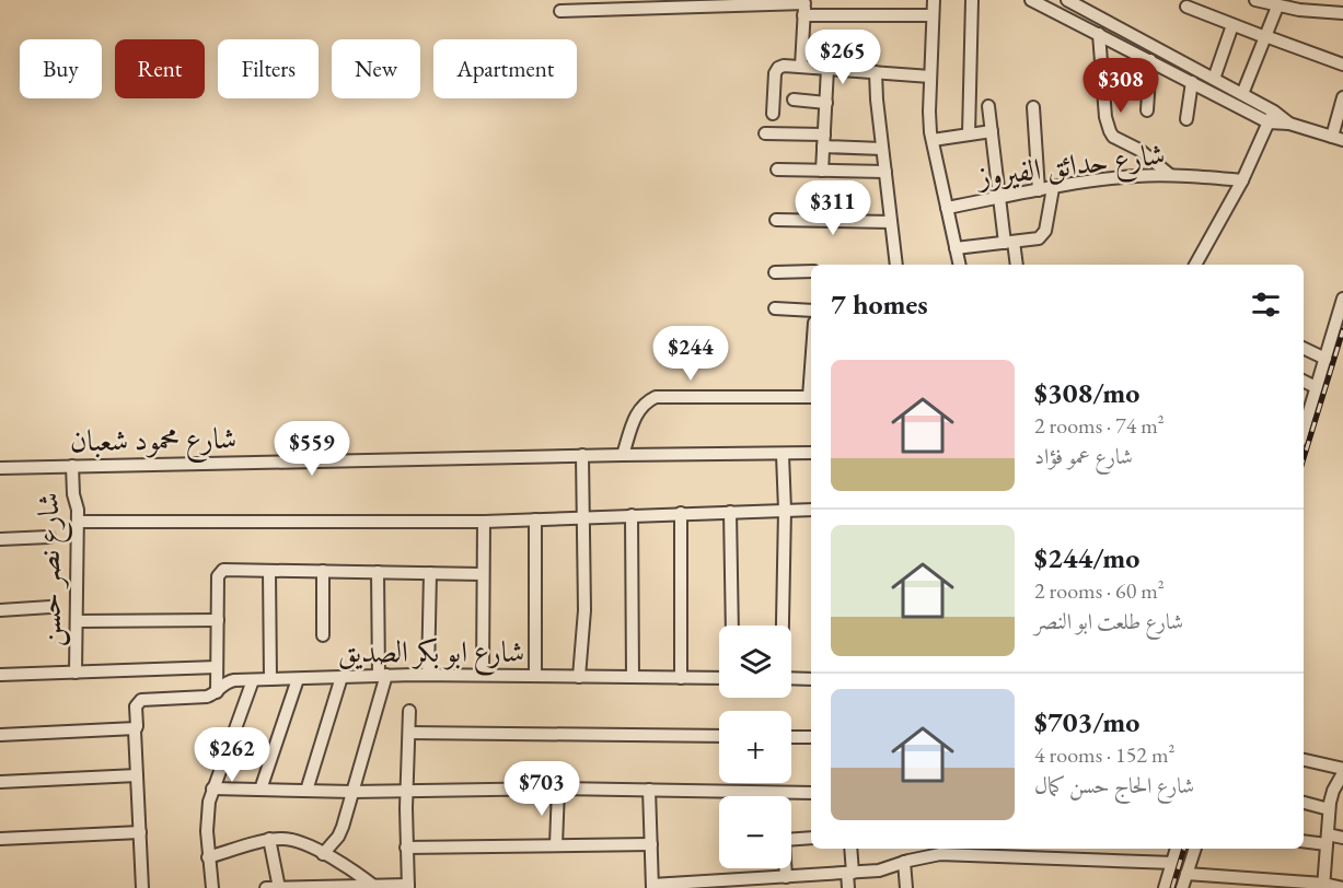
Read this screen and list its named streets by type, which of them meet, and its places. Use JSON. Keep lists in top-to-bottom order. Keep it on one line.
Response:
{"streets":{"street":["شارع حدائق الفيروز","شارع محمود شعبان","شارع نصر حسن","شارع ابو بكر الصديق"]},"crossings":[["شارع محمود شعبان","شارع نصر حسن"]],"page":{"price":["$265","$308","$311","$244","$559","$262","$703"],"chip":["Buy","Rent","Filters","New","Apartment"],"heading":"7 homes","list":[{"name":"$308/mo","note":"2 rooms · 74 m² · شارع عمو فؤاد"},{"name":"$244/mo","note":"2 rooms · 60 m² · شارع طلعت ابو النصر"},{"name":"$703/mo","note":"4 rooms · 152 m² · شارع الحاج حسن كمال"}],"map_buttons":["+","−"]}}
